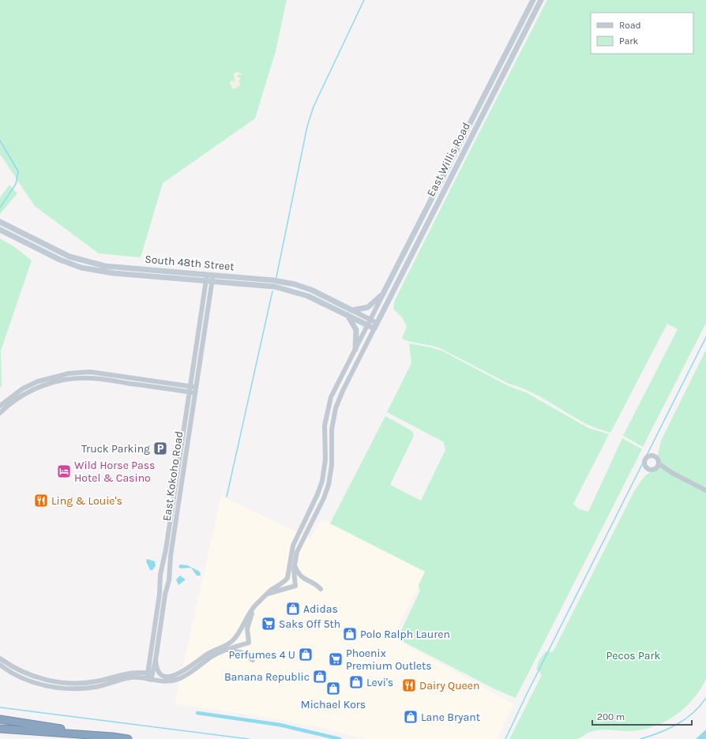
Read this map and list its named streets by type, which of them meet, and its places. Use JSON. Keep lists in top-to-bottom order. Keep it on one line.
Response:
{"streets":{"main road":["East Willis Road","South 48th Street"],"street":["East Kokoho Road"]},"crossings":[["East Willis Road","South 48th Street"],["East Willis Road","East Kokoho Road"],["South 48th Street","East Kokoho Road"]],"parks":["Pecos Park"],"places":{"parking":["Truck Parking"],"hotel":["Wild Horse Pass Hotel & Casino"],"restaurant":["Ling & Louie's","Dairy Queen"],"shop":["Adidas","Polo Ralph Lauren","Perfumes 4 U","Banana Republic","Levi's","Michael Kors","Lane Bryant"],"supermarket":["Saks Off 5th","Phoenix Premium Outlets"]},"legend":["Road","Park"],"scale_bar":"200 m"}
